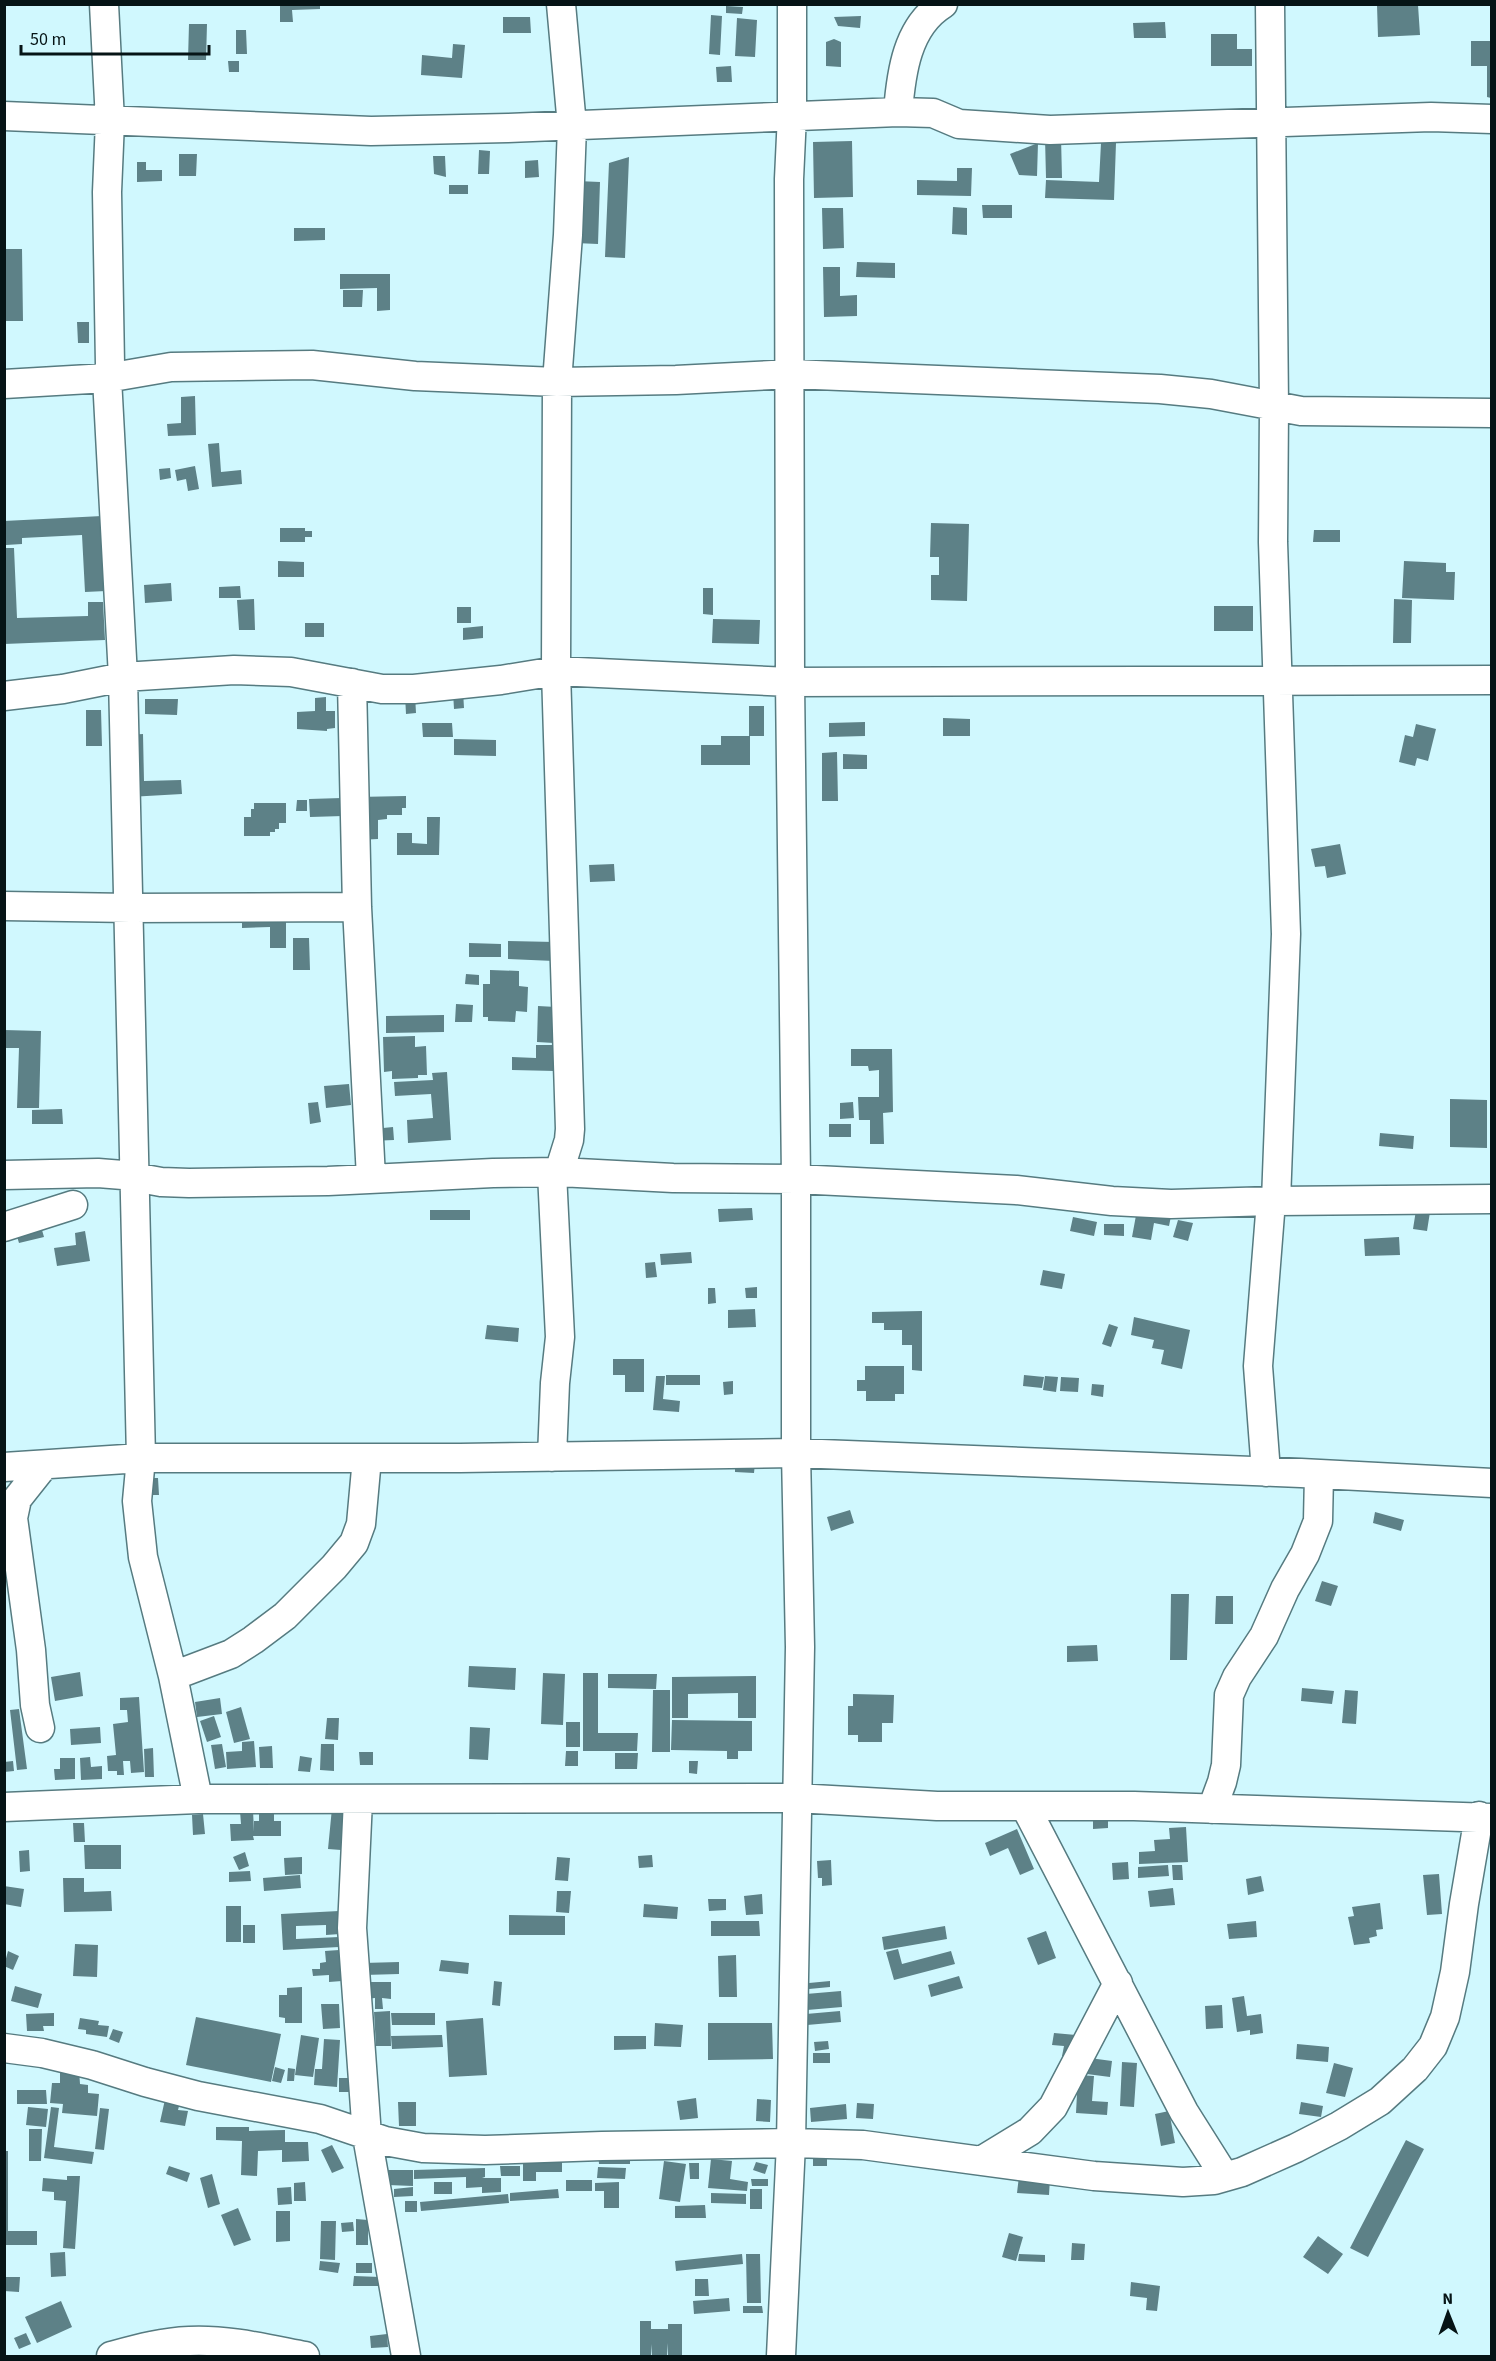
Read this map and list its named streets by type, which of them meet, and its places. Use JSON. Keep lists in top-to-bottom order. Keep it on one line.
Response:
{"scale_bar":"50 m","north":"top"}
